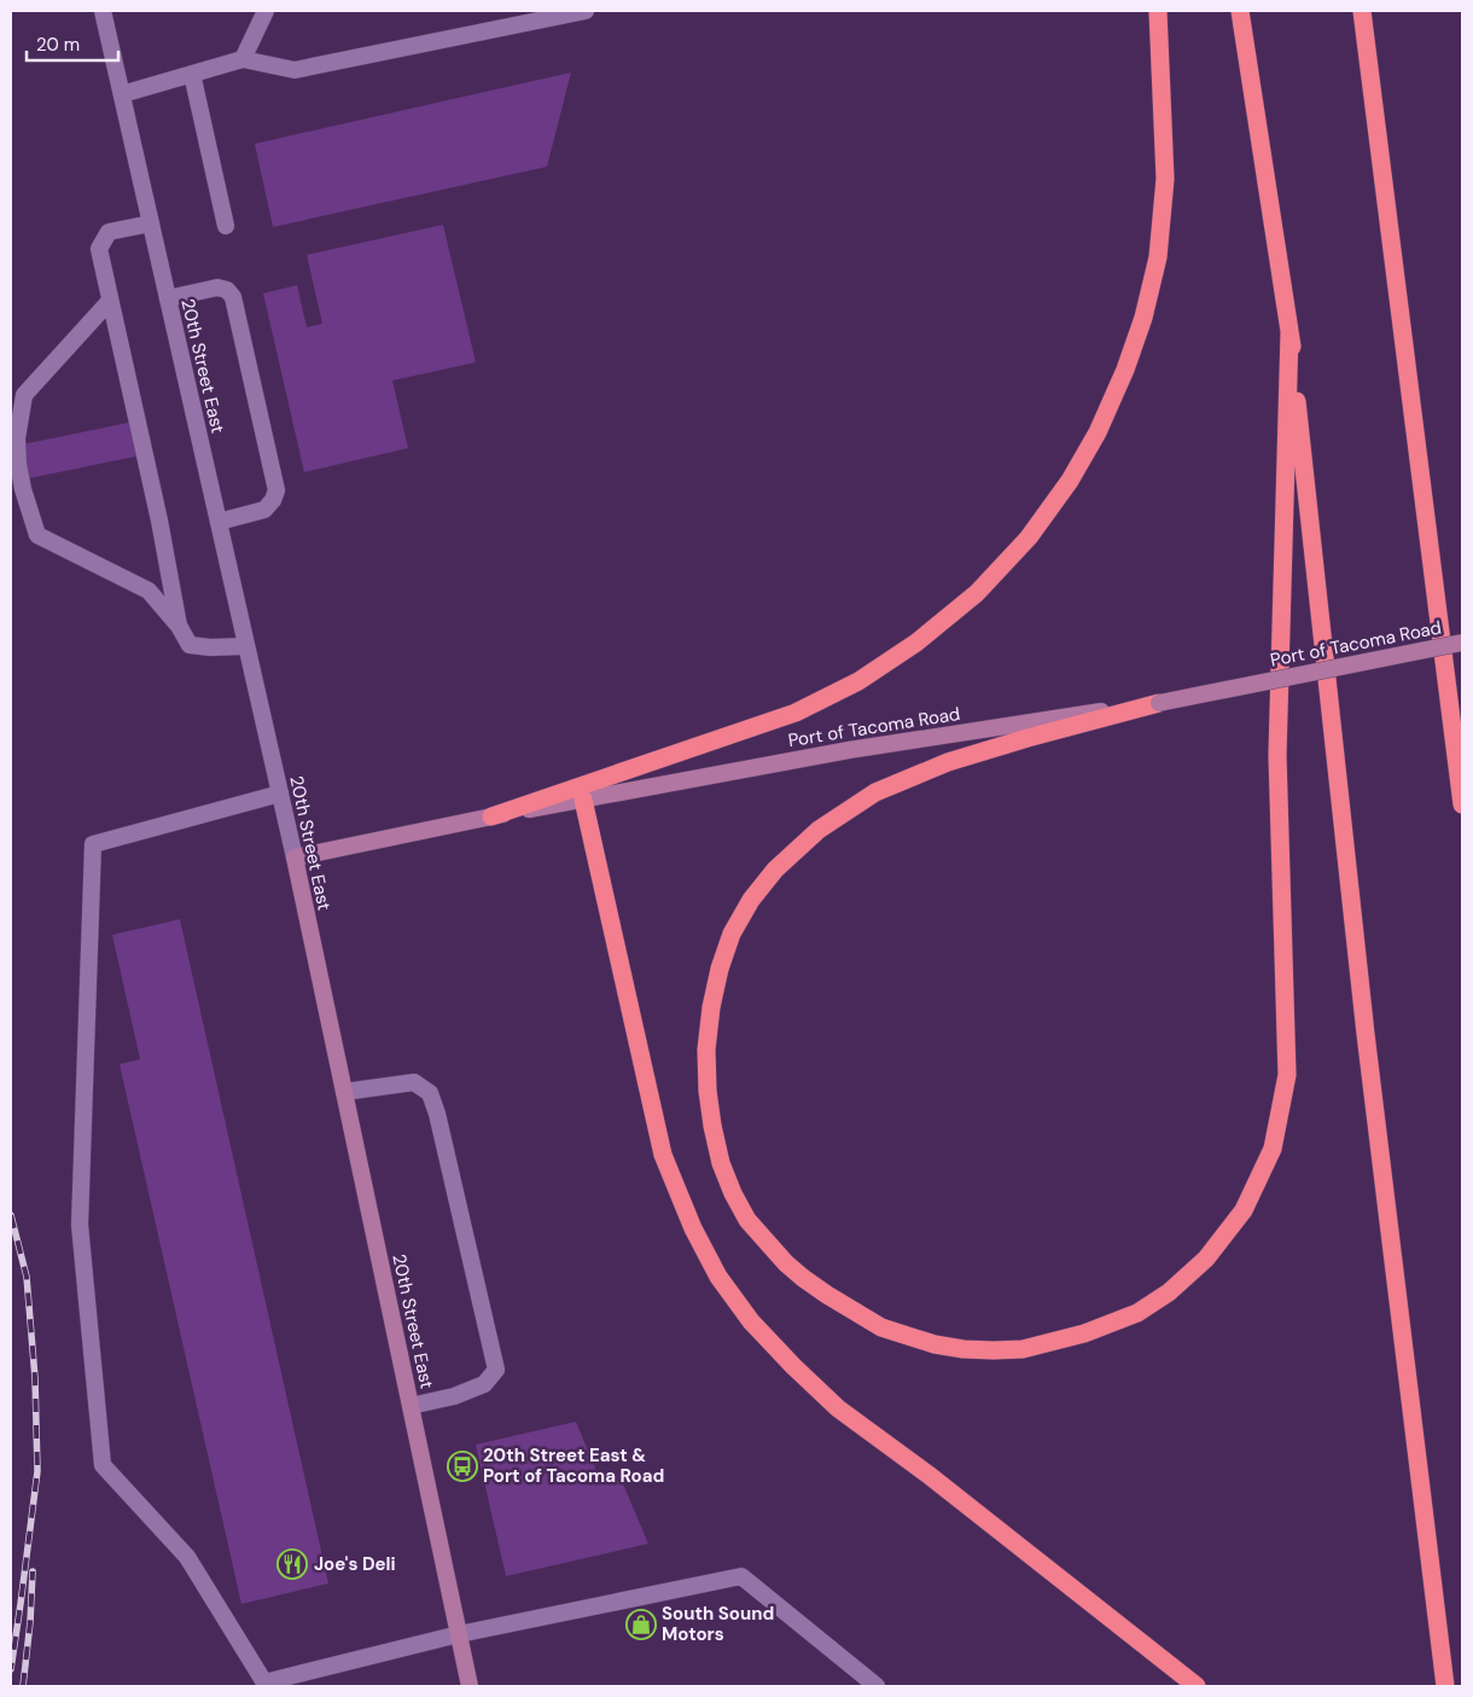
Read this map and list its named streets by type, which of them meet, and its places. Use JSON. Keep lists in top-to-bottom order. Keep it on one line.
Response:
{"streets":{"main road":["20th Street East","Port of Tacoma Road"]},"crossings":[["20th Street East","Port of Tacoma Road"]],"places":{"bus stop":["20th Street East & Port of Tacoma Road"],"restaurant":["Joe's Deli"],"shop":["South Sound Motors"]},"scale_bar":"20 m"}
